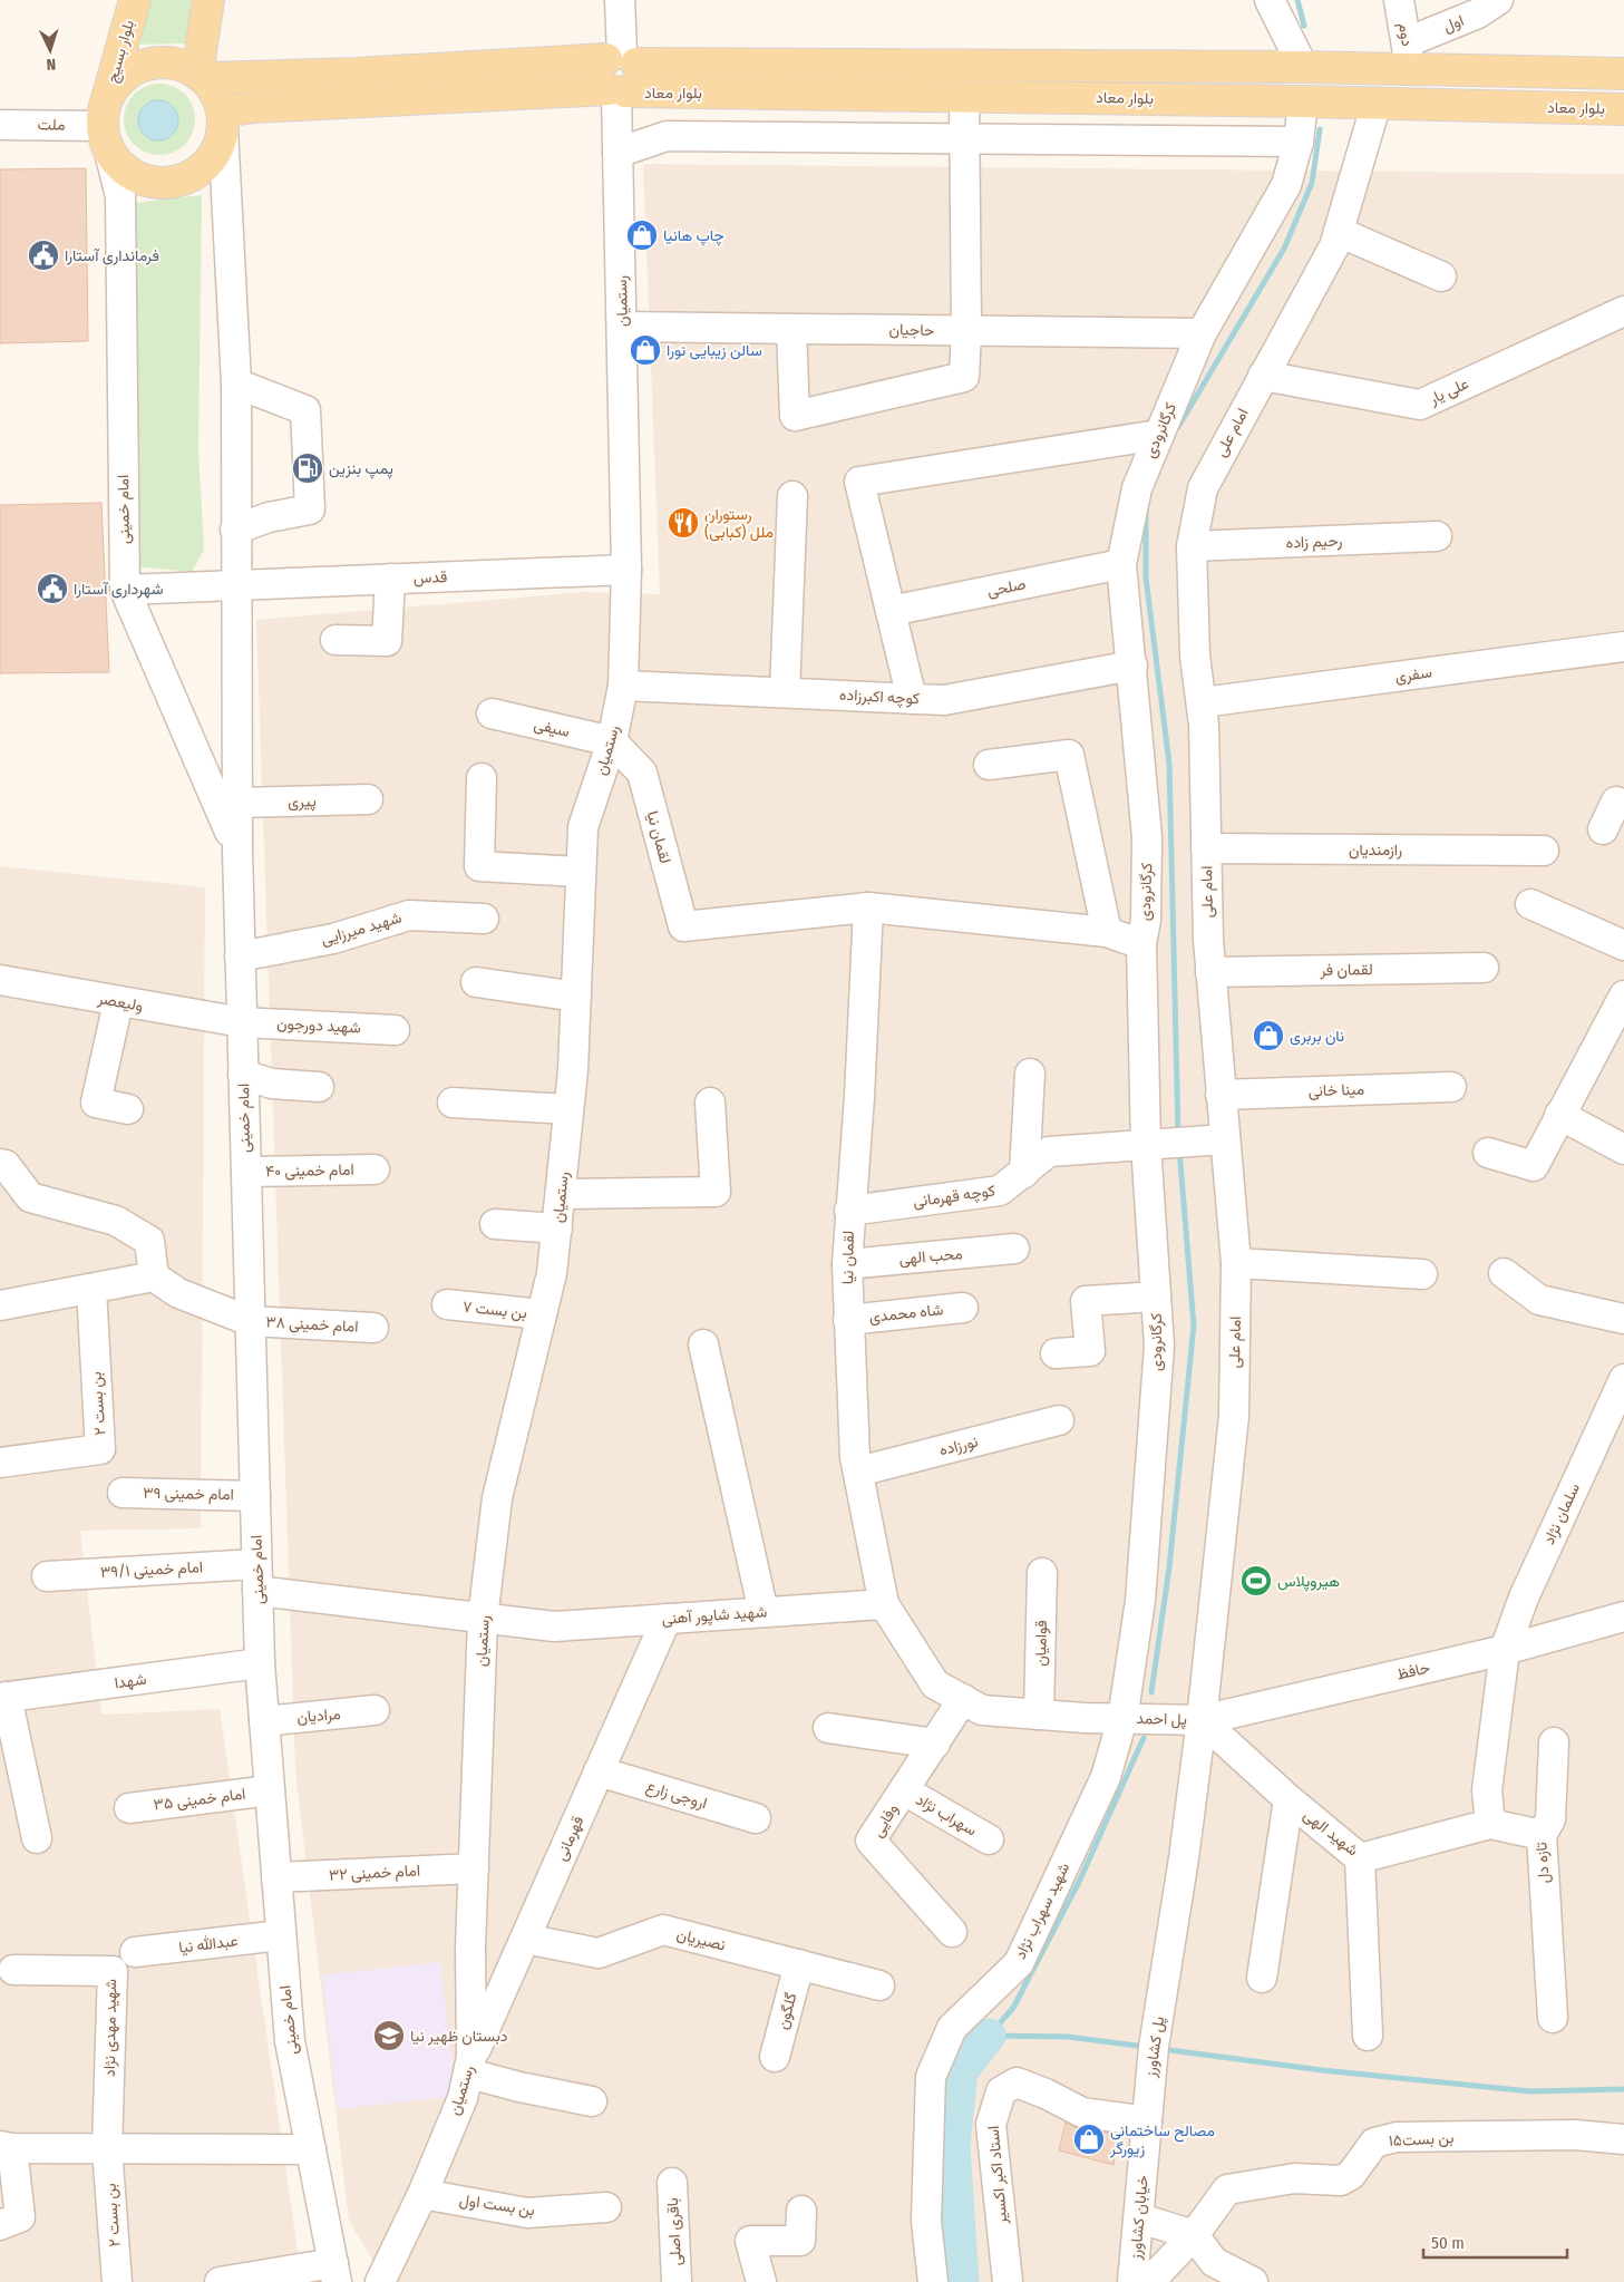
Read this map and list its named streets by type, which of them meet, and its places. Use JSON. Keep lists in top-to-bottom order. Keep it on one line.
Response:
{"streets":{"main road":["بلوار بسیج","بلوار معاد"],"street":["اول","دوم","ملت","رستمیان","حاجیان","علی یار","کرگانرودی","امام علی","امام خمینی","رحیم زاده","قدس","صلحی","سفری","کوچه اکبرزاده","سیفی","پیری","لقمان نیا","رازمندیان","شهید میرزایی","لقمان فر","ولیعصر","شهید دورجون","مینا خانی","امام خمینی ۴۰","کوچه قهرمانی","محب الهی","بن بست ۷","شاه محمدی","امام خمینی ۳۸","بن بست ۲","نورزاده","امام خمینی ۳۹","سلمان نژاد","امام خمینی ۳۹/۱","شهید شاپور آهنی","قوامیان","حافظ","شهدا","مرادیان","پل احمد","اروجی زارع","امام خمینی ۳۵","سهراب نژاد","وفایی","شهید الهی","قهرمانی","تازه دل","امام خمینی ۳۲","شهید سهراب نژاد","نصیریان","عبدالله نیا","گلگون","شهید مهدی نژاد","پل کشاورز","بن بست۱۵","استاد اکبر اکسیر","بن بست اول","خیابان کشاورز","باقری اصلی"]},"crossings":[["اول","دوم"],["اول","بلوار معاد"],["دوم","بلوار معاد"],["بلوار بسیج","بلوار معاد"],["بلوار بسیج","ملت"],["بلوار بسیج","امام خمینی"],["بلوار معاد","ملت"],["بلوار معاد","رستمیان"],["بلوار معاد","کرگانرودی"],["بلوار معاد","امام علی"],["بلوار معاد","امام خمینی"],["ملت","امام خمینی"],["رستمیان","حاجیان"],["رستمیان","قدس"],["رستمیان","کوچه اکبرزاده"],["رستمیان","سیفی"],["رستمیان","لقمان نیا"],["رستمیان","بن بست ۷"],["رستمیان","شهید شاپور آهنی"],["رستمیان","قهرمانی"],["رستمیان","امام خمینی ۳۲"],["رستمیان","بن بست اول"],["حاجیان","کرگانرودی"],["علی یار","امام علی"],["کرگانرودی","صلحی"],["کرگانرودی","کوچه اکبرزاده"],["کرگانرودی","لقمان نیا"],["کرگانرودی","کوچه قهرمانی"],["کرگانرودی","پل احمد"],["کرگانرودی","شهید سهراب نژاد"],["امام علی","رحیم زاده"],["امام علی","سفری"],["امام علی","رازمندیان"],["امام علی","لقمان فر"],["امام علی","مینا خانی"],["امام علی","کوچه قهرمانی"],["امام علی","حافظ"],["امام علی","پل احمد"],["امام علی","شهید الهی"],["امام علی","پل کشاورز"],["امام خمینی","قدس"],["امام خمینی","پیری"],["امام خمینی","شهید میرزایی"],["امام خمینی","ولیعصر"],["امام خمینی","شهید دورجون"],["امام خمینی","امام خمینی ۴۰"],["امام خمینی","امام خمینی ۳۸"],["امام خمینی","امام خمینی ۳۹"],["امام خمینی","امام خمینی ۳۹/۱"],["امام خمینی","شهید شاپور آهنی"],["امام خمینی","شهدا"],["امام خمینی","مرادیان"],["امام خمینی","امام خمینی ۳۵"],["امام خمینی","امام خمینی ۳۲"],["امام خمینی","عبدالله نیا"],["سیفی","لقمان نیا"],["لقمان نیا","کوچه قهرمانی"],["لقمان نیا","محب الهی"],["لقمان نیا","شاه محمدی"],["لقمان نیا","نورزاده"],["لقمان نیا","شهید شاپور آهنی"],["ولیعصر","شهید دورجون"],["بن بست ۲","شهید مهدی نژاد"],["سلمان نژاد","حافظ"],["امام خمینی ۳۹/۱","شهید شاپور آهنی"],["شهید شاپور آهنی","قهرمانی"],["حافظ","پل احمد"],["حافظ","شهید الهی"],["پل احمد","شهید الهی"],["پل احمد","شهید سهراب نژاد"],["اروجی زارع","قهرمانی"],["سهراب نژاد","وفایی"],["شهید الهی","تازه دل"],["قهرمانی","نصیریان"],["نصیریان","گلگون"],["پل کشاورز","خیابان کشاورز"],["استاد اکبر اکسیر","خیابان کشاورز"]],"places":{"shop":["چاپ هانیا","سالن زیبایی نورا","نان بربری","مصالح ساختمانی زیورگر"],"public building":["فرمانداری آستارا","شهرداری آستارا"],"fuel station":["پمپ بنزین"],"restaurant":["رستوران ملل (کبابی)"],"sports":["هیروپلاس"],"school or university":["دبستان ظهیر نیا"]},"scale_bar":"50 m","north":"bottom"}
